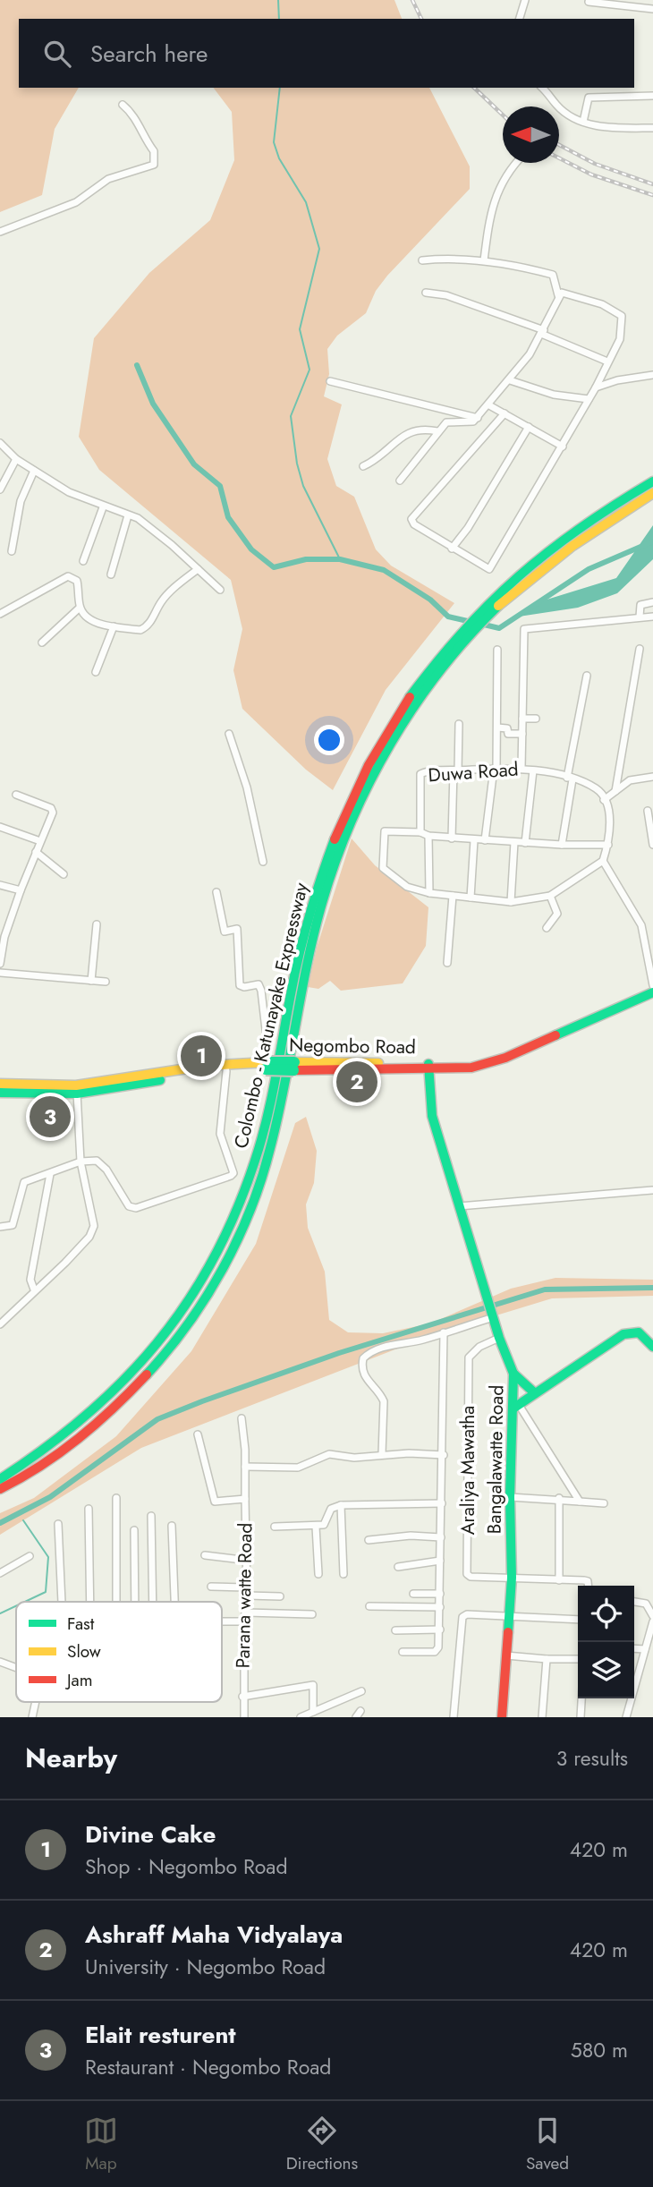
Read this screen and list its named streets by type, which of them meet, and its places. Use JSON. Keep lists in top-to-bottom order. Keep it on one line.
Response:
{"streets":{"main road":["Colombo - Katunayake Expressway","Negombo Road","Bangalawatte Road"],"street":["Duwa Road","Araliya Mawatha","Parana watte Road"]},"crossings":[["Negombo Road","Bangalawatte Road"],["Bangalawatte Road","Araliya Mawatha"]],"legend":["Fast","Slow","Jam"],"north":"left","page":{"search":"Search here","pins":["1","2","3"],"heading":["Nearby","3 results"],"list":[{"mark":"1","name":"Divine Cake","note":"Shop · Negombo Road","value":"420 m"},{"mark":"2","name":"Ashraff Maha Vidyalaya","note":"University · Negombo Road","value":"420 m"},{"mark":"3","name":"Elait resturent","note":"Restaurant · Negombo Road","value":"580 m"}],"nav":["Map","Directions","Saved"]}}
